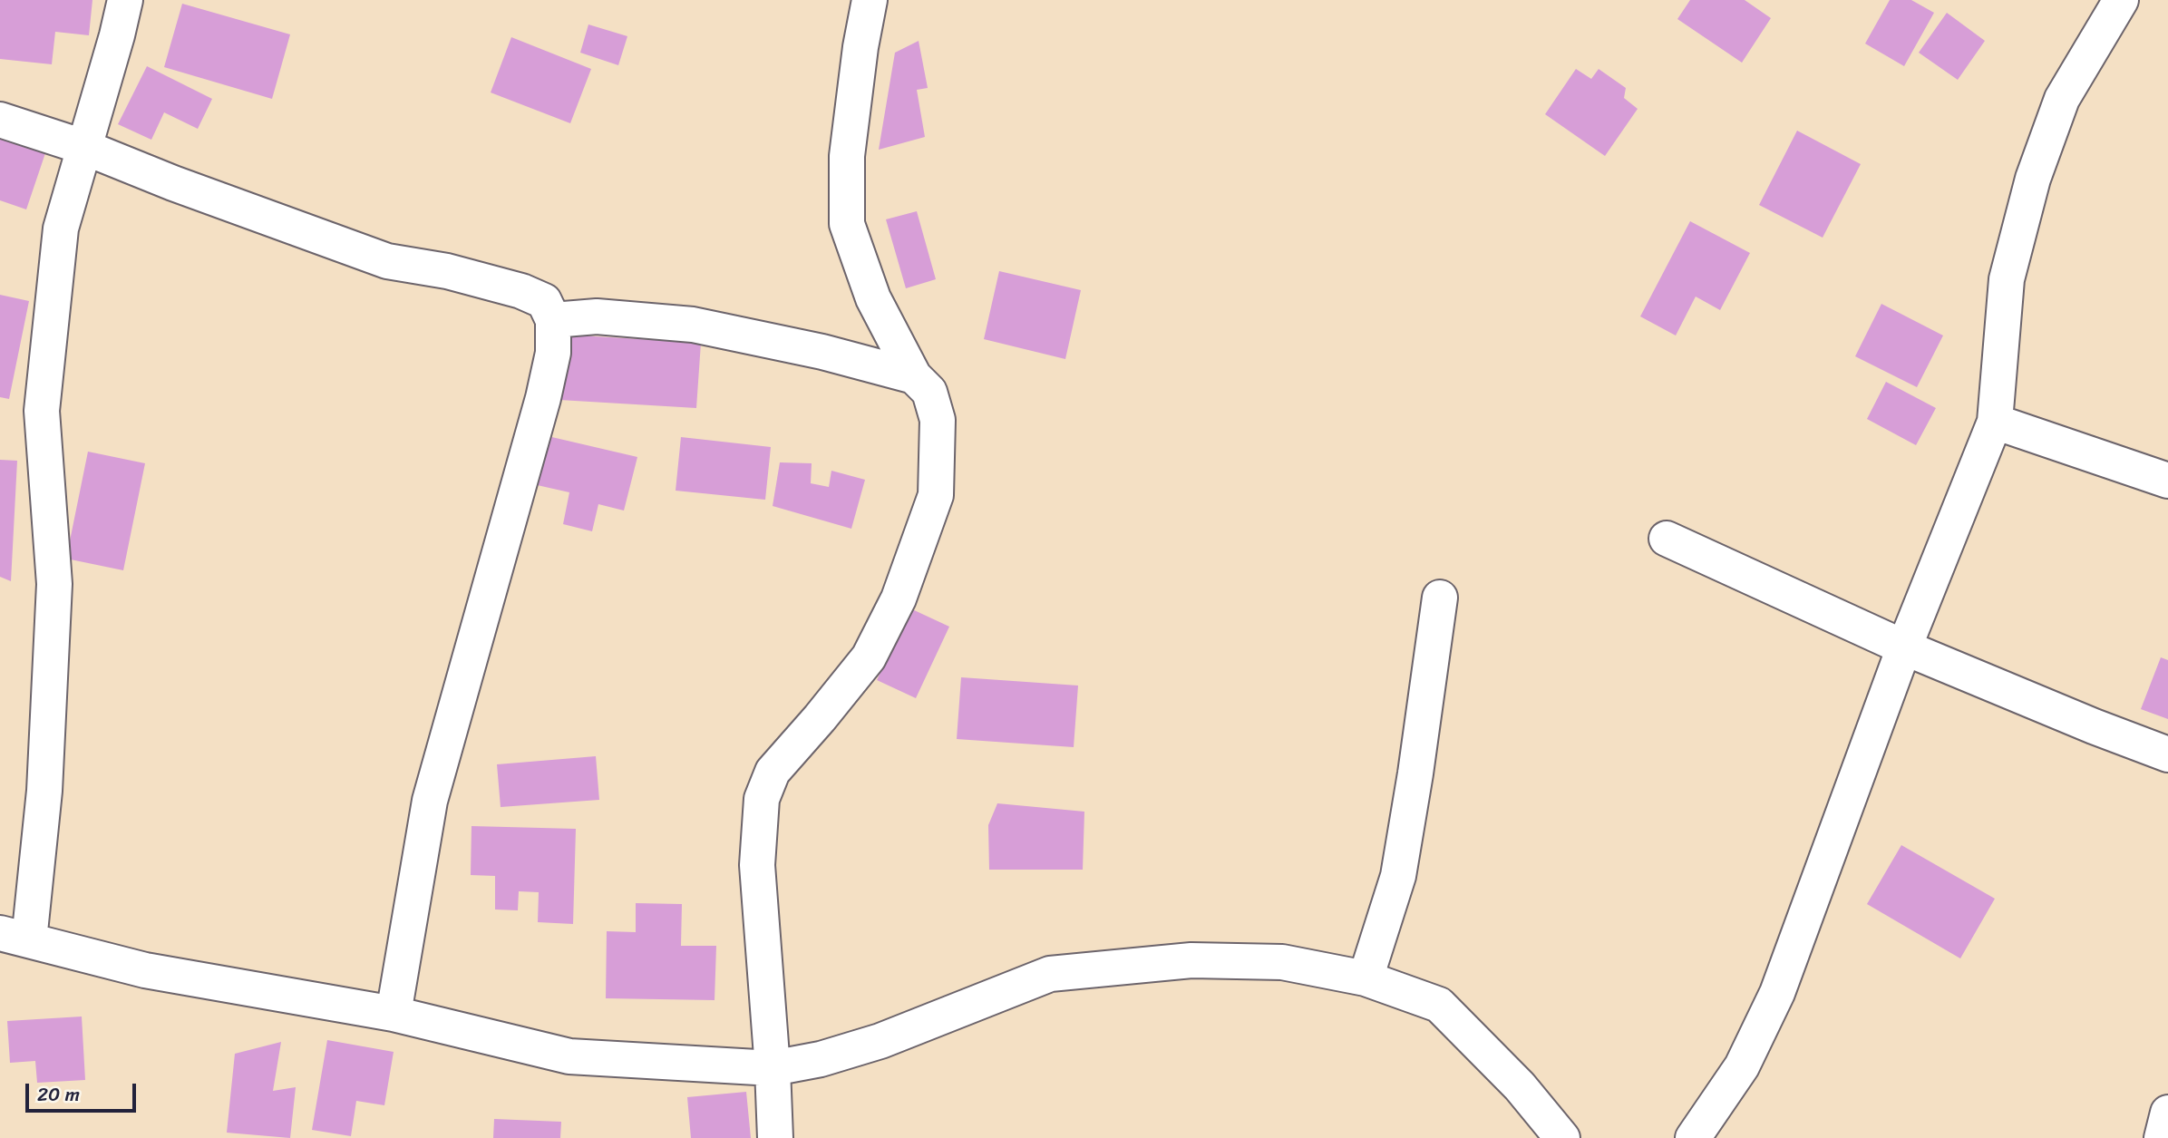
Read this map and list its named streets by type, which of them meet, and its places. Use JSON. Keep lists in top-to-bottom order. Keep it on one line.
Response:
{"scale_bar":"20 m"}
